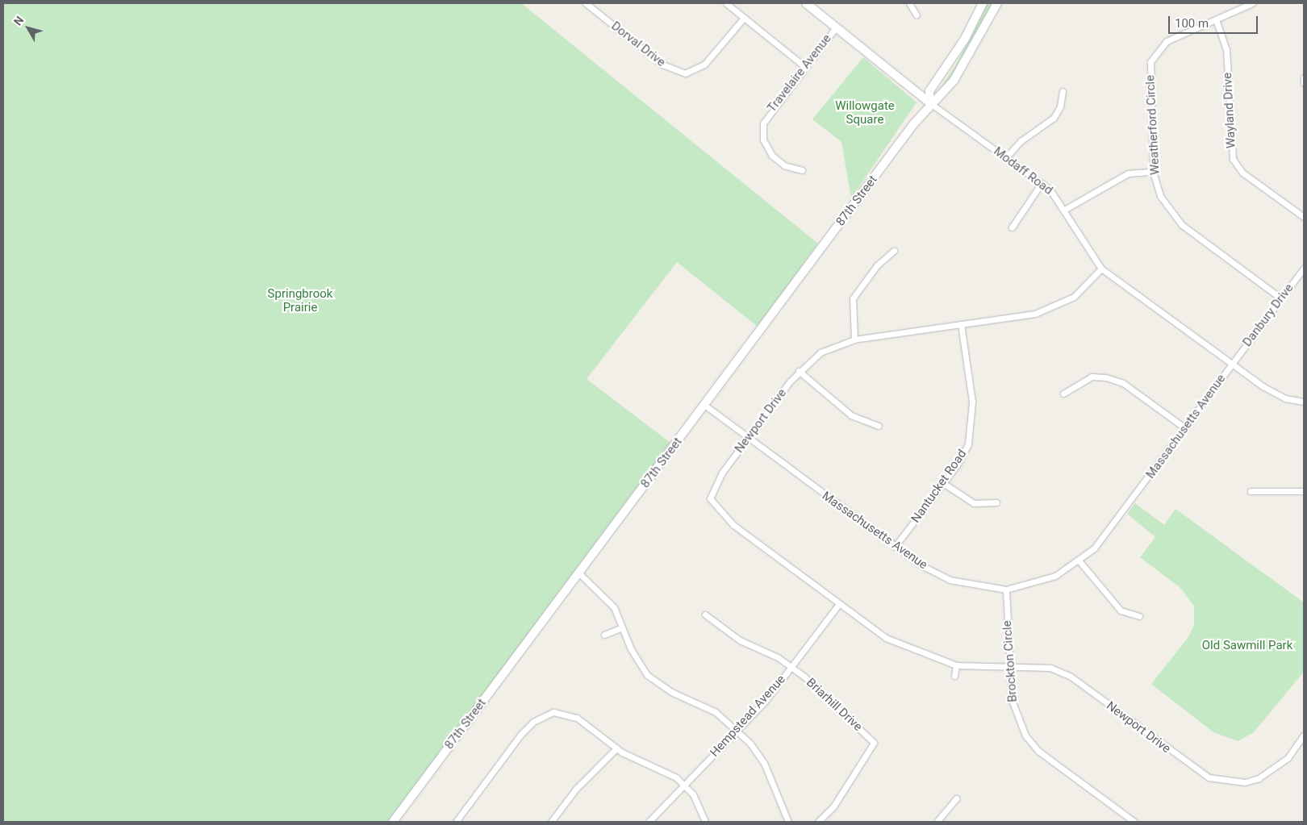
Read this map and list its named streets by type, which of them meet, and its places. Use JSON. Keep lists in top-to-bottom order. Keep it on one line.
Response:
{"streets":{"street":["Dorval Drive","Travelaire Avenue","Wayland Drive","Weatherford Circle","Modaff Road","87th Street","Danbury Drive","Newport Drive","Massachusetts Avenue","Nantucket Road","Brockton Circle","Briarhill Drive","Hempstead Avenue"]},"crossings":[["Travelaire Avenue","Modaff Road"],["Wayland Drive","Weatherford Circle"],["Weatherford Circle","Danbury Drive"],["Modaff Road","87th Street"],["Modaff Road","Danbury Drive"],["Modaff Road","Newport Drive"],["Modaff Road","Massachusetts Avenue"],["87th Street","Massachusetts Avenue"],["Danbury Drive","Massachusetts Avenue"],["Newport Drive","Massachusetts Avenue"],["Newport Drive","Nantucket Road"],["Newport Drive","Brockton Circle"],["Newport Drive","Hempstead Avenue"],["Massachusetts Avenue","Nantucket Road"],["Massachusetts Avenue","Brockton Circle"],["Briarhill Drive","Hempstead Avenue"]],"parks":["Willowgate Square","Springbrook Prairie","Old Sawmill Park"],"scale_bar":"100 m","north":"top left"}
